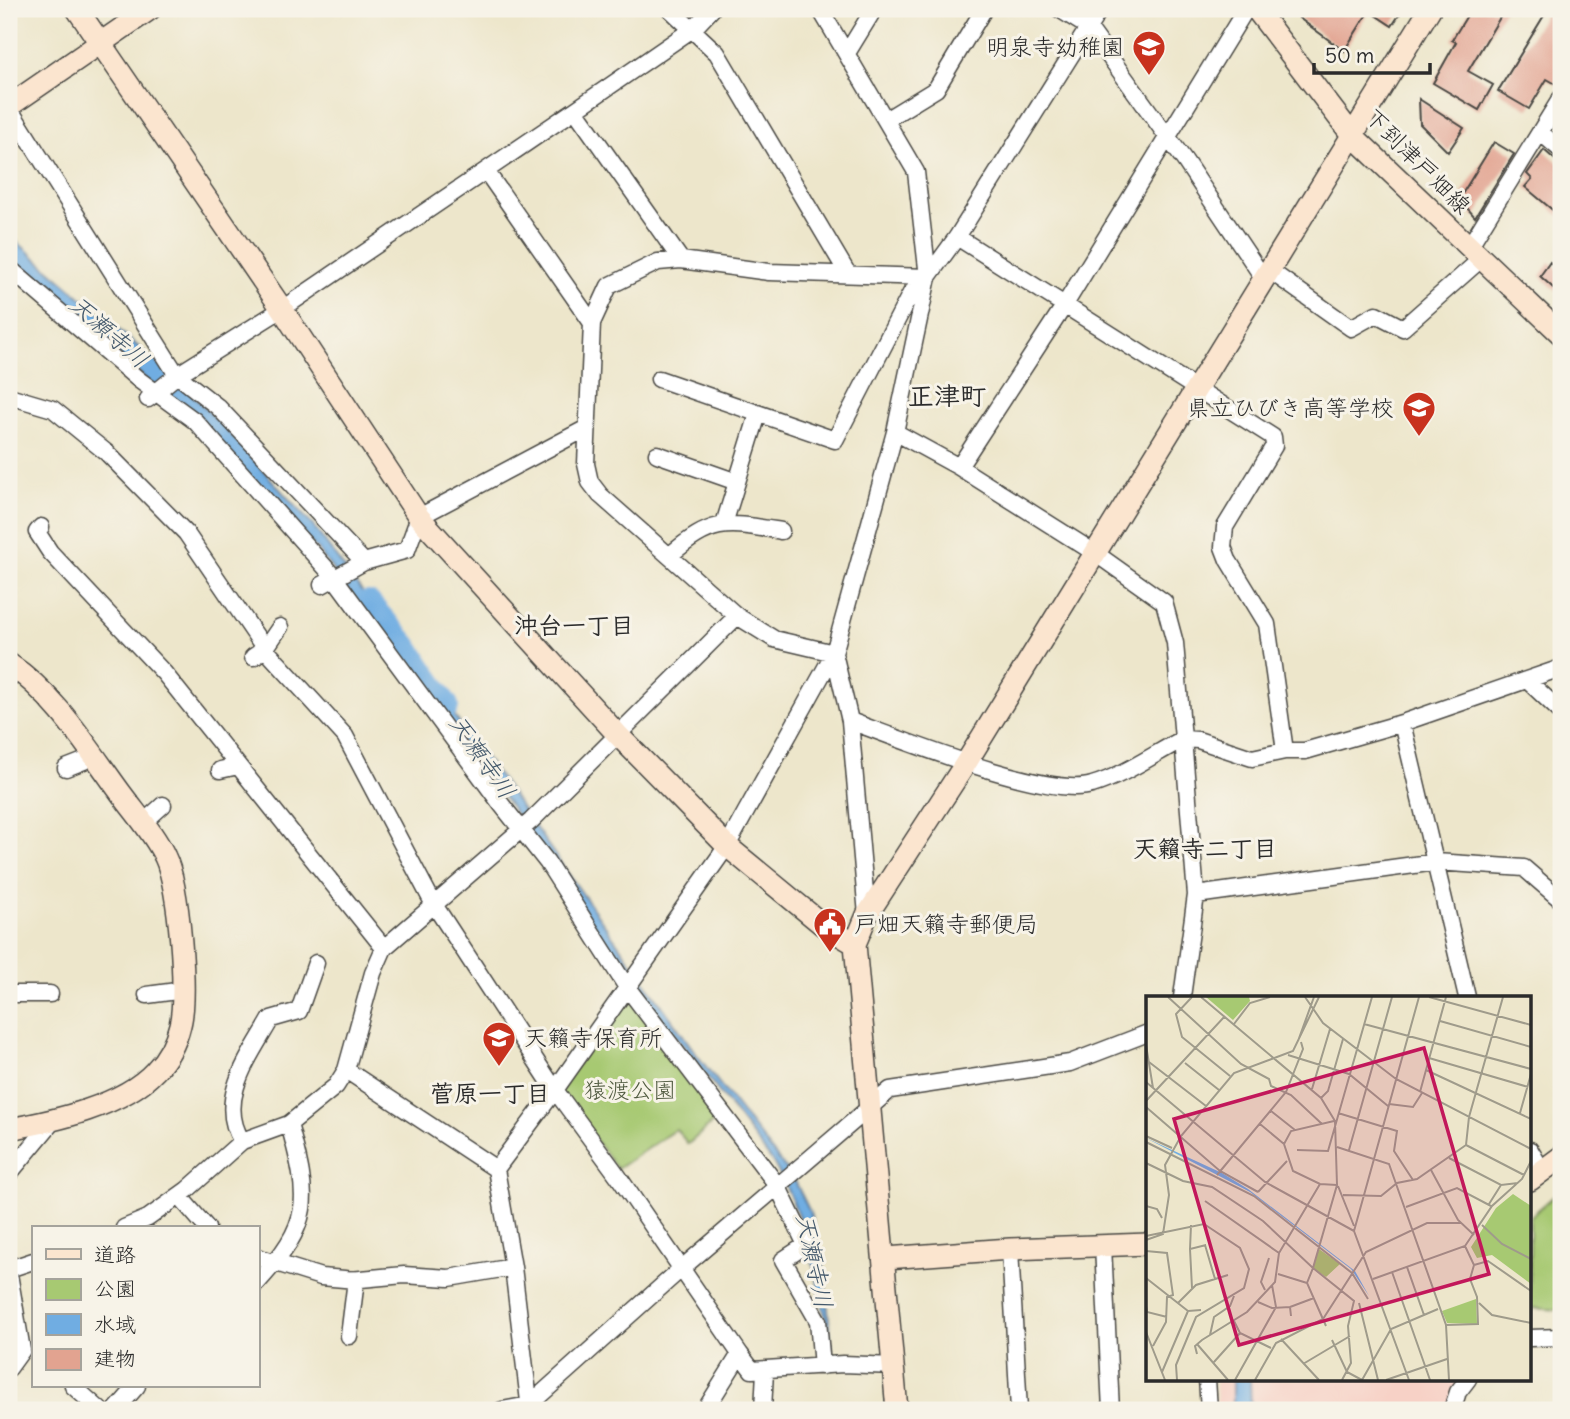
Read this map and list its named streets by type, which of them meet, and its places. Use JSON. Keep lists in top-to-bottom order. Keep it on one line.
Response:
{"streets":{"street":["下到津戸畑線"]},"districts":["正津町","沖台一丁目","天籟寺二丁目","菅原一丁目"],"water":["天瀬寺川"],"parks":["猿渡公園"],"places":{"school or university":["明泉寺幼稚園","県立ひびき高等学校","天籟寺保育所"],"public building":["戸畑天籟寺郵便局"]},"legend":["道路","公園","水域","建物"],"scale_bar":"50 m"}
